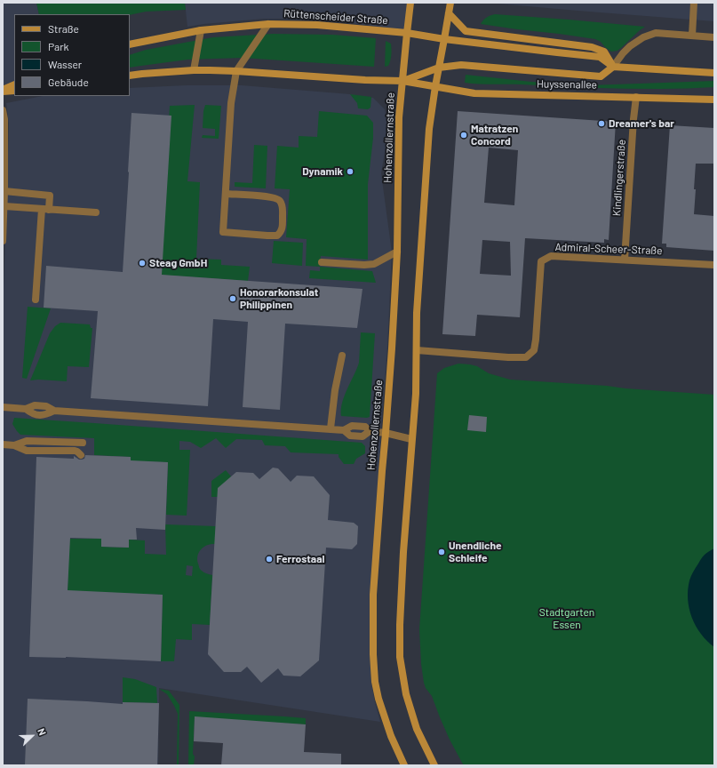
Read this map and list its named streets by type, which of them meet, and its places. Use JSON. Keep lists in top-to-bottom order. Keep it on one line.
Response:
{"streets":{"street":["Rüttenscheider Straße","Huyssenallee","Hohenzollernstraße","Kindlingerstraße","Admiral-Scheer-Straße"]},"crossings":[["Rüttenscheider Straße","Hohenzollernstraße"],["Huyssenallee","Hohenzollernstraße"],["Huyssenallee","Kindlingerstraße"],["Kindlingerstraße","Admiral-Scheer-Straße"]],"parks":["Stadtgarten Essen"],"places":["Dreamer's bar","Matratzen Concord","Dynamik","Steag GmbH","Honorarkonsulat Philippinen","Unendliche Schleife","Ferrostaal"],"legend":["Straße","Park","Wasser","Gebäude"],"north":"top right"}
